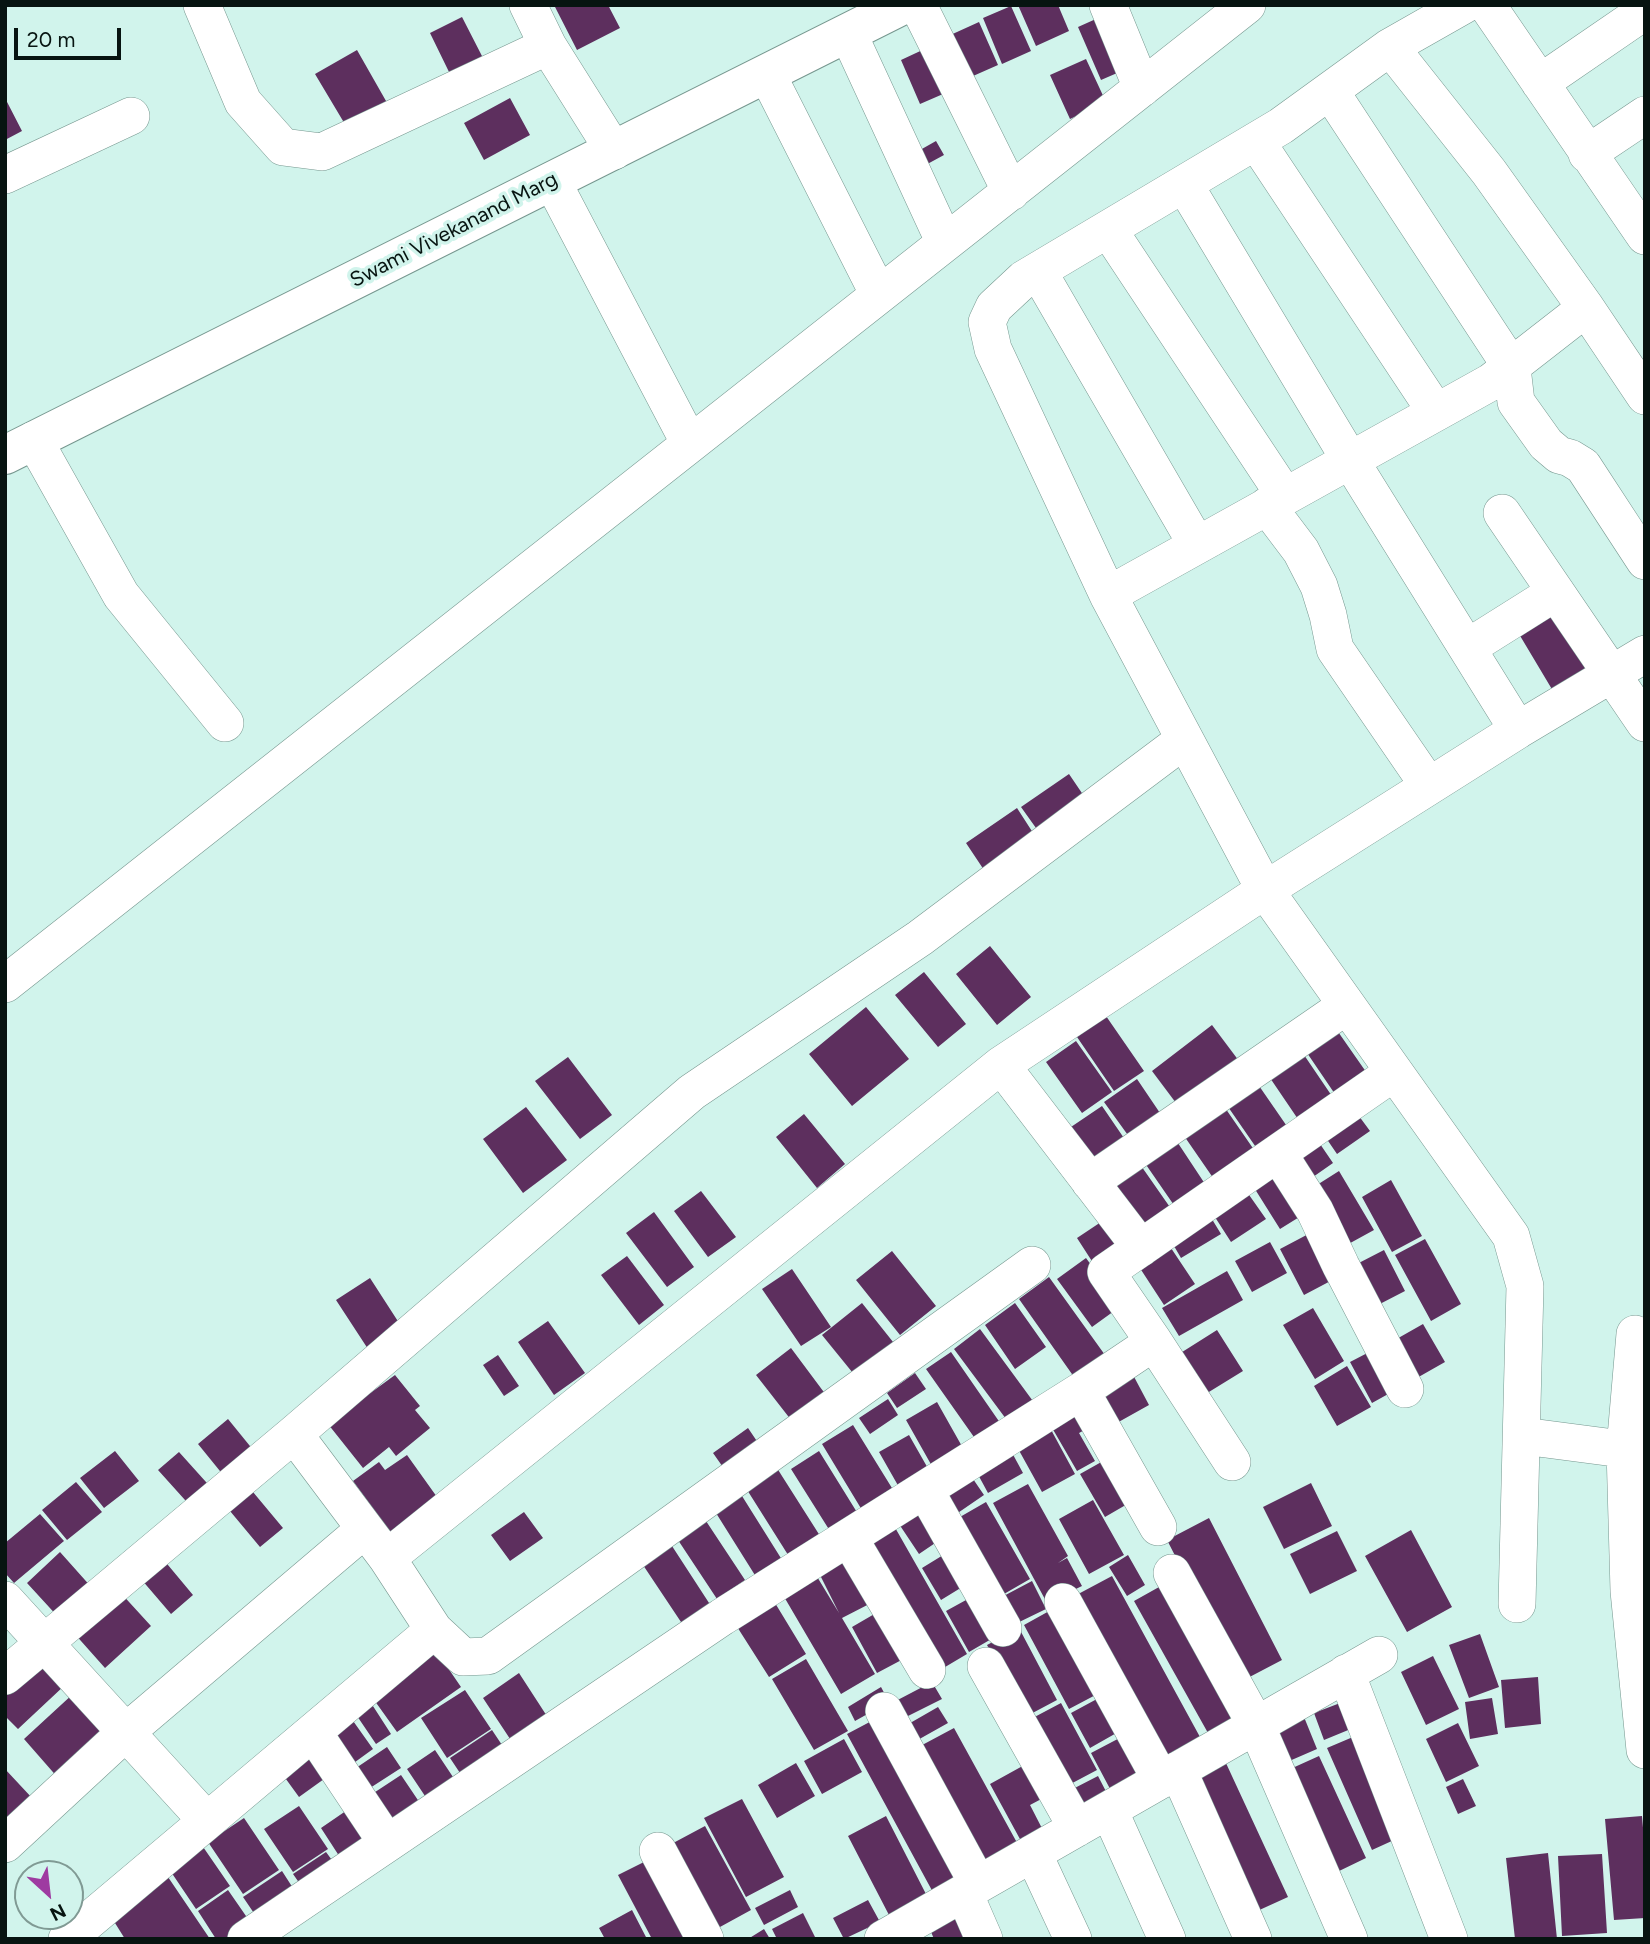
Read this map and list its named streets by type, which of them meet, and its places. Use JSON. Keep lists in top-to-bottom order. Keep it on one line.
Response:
{"streets":{"main road":["Swami Vivekanand Marg"]},"scale_bar":"20 m","north":"bottom right"}
